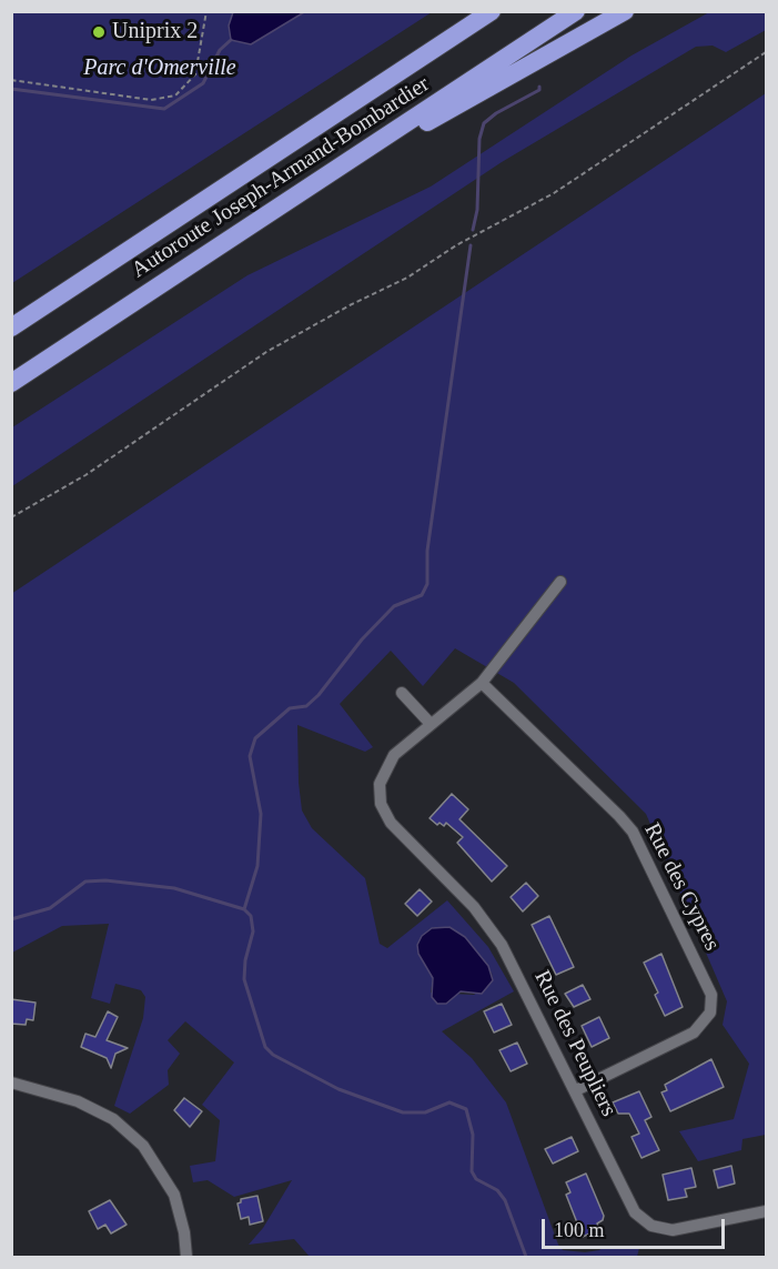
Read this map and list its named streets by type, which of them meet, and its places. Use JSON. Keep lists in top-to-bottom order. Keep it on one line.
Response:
{"streets":{"highway":["Autoroute Joseph-Armand-Bombardier"],"street":["Rue des Cypres","Rue des Peupliers"]},"crossings":[["Rue des Cypres","Rue des Peupliers"]],"parks":["Parc d'Omerville"],"places":["Uniprix 2"],"scale_bar":"100 m"}
